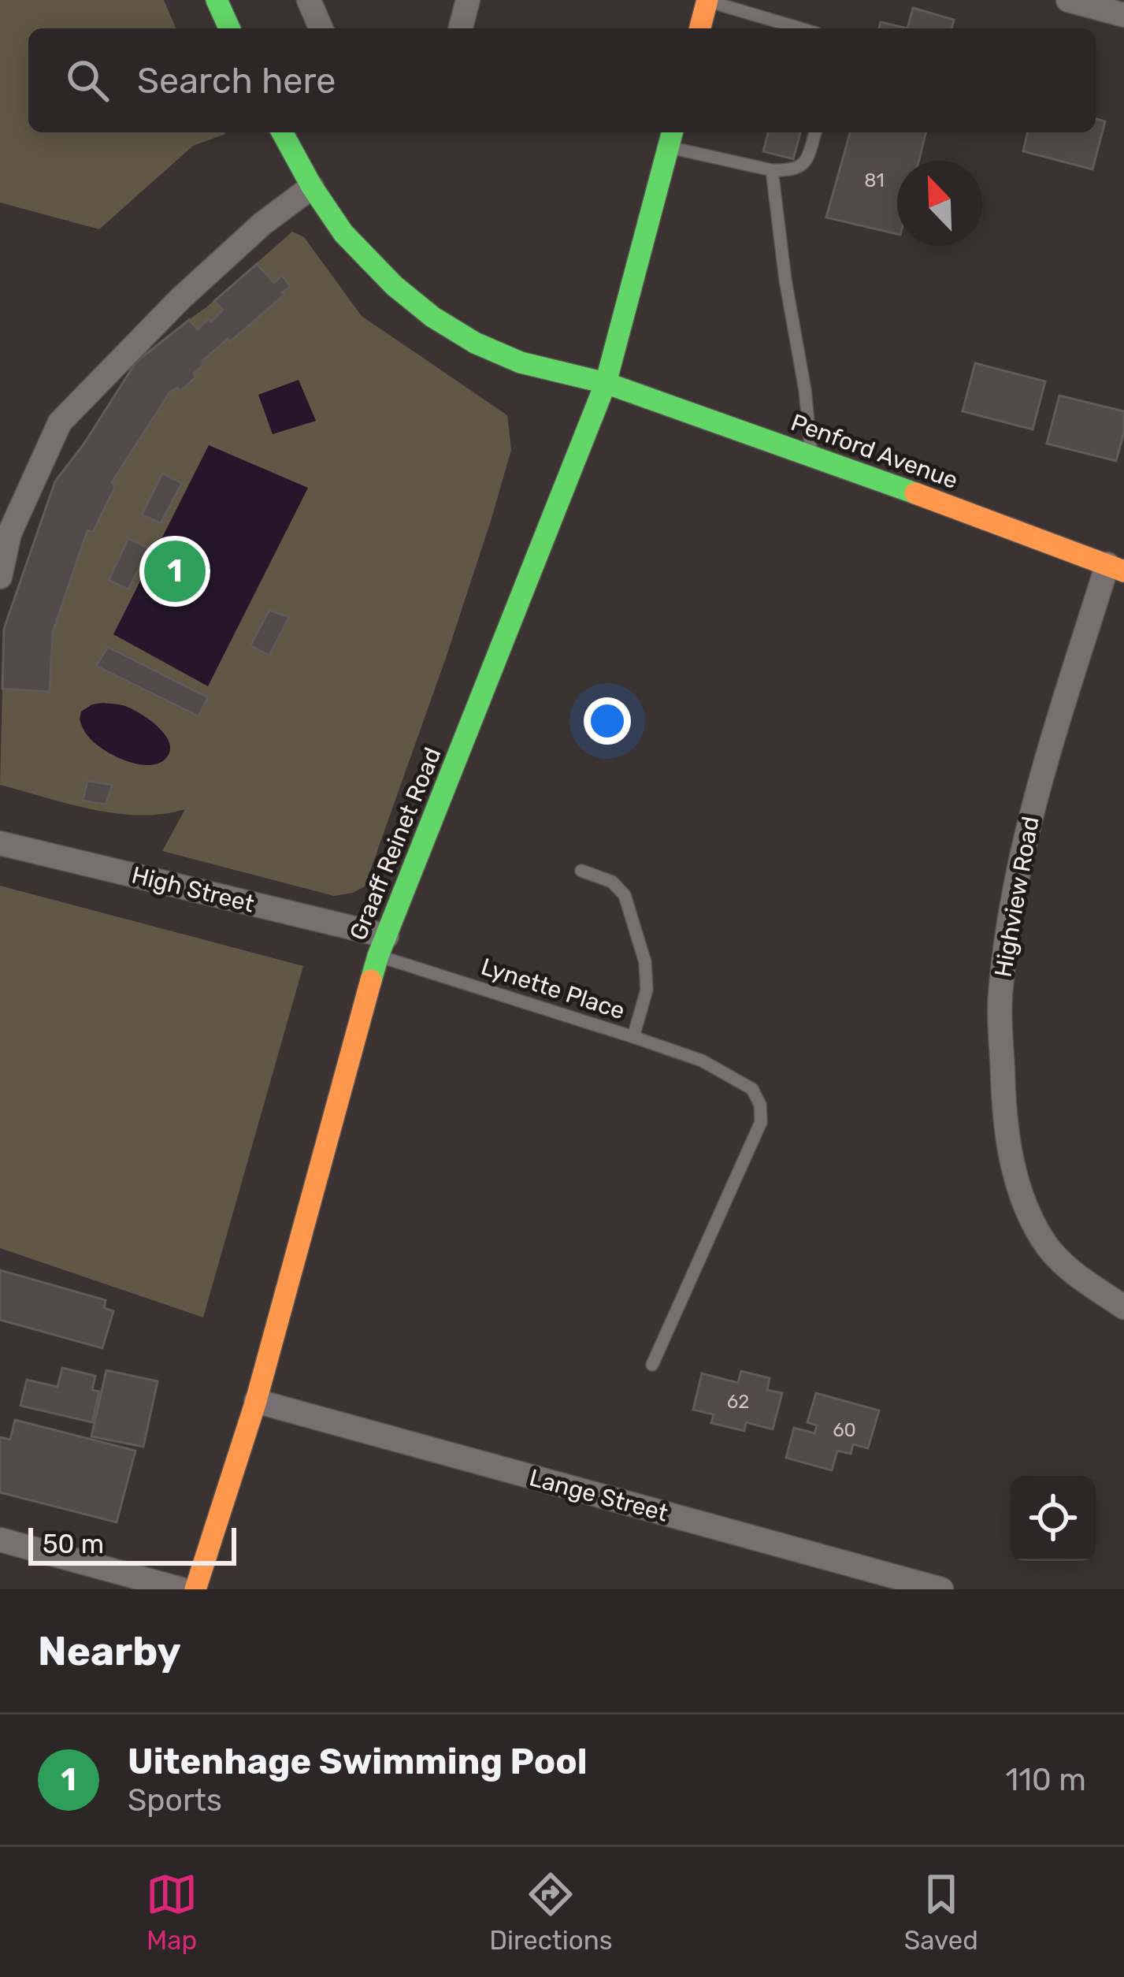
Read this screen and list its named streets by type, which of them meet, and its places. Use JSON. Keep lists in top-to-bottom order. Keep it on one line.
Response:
{"streets":{"main road":["Penford Avenue","Graaff Reinet Road"],"street":["High Street","Highview Road","Lange Street"],"lane":["Lynette Place"]},"crossings":[["Penford Avenue","Graaff Reinet Road"],["Penford Avenue","Highview Road"],["Graaff Reinet Road","High Street"],["Graaff Reinet Road","Lynette Place"],["Graaff Reinet Road","Lange Street"],["High Street","Lynette Place"]],"house_numbers":["81","62","60"],"scale_bar":"50 m","north":"top left","page":{"search":"Search here","pins":"1","scale":"50 m","heading":"Nearby","list":[{"mark":"1","name":"Uitenhage Swimming Pool","note":"Sports","value":"110 m"}],"nav":["Map","Directions","Saved"]}}
